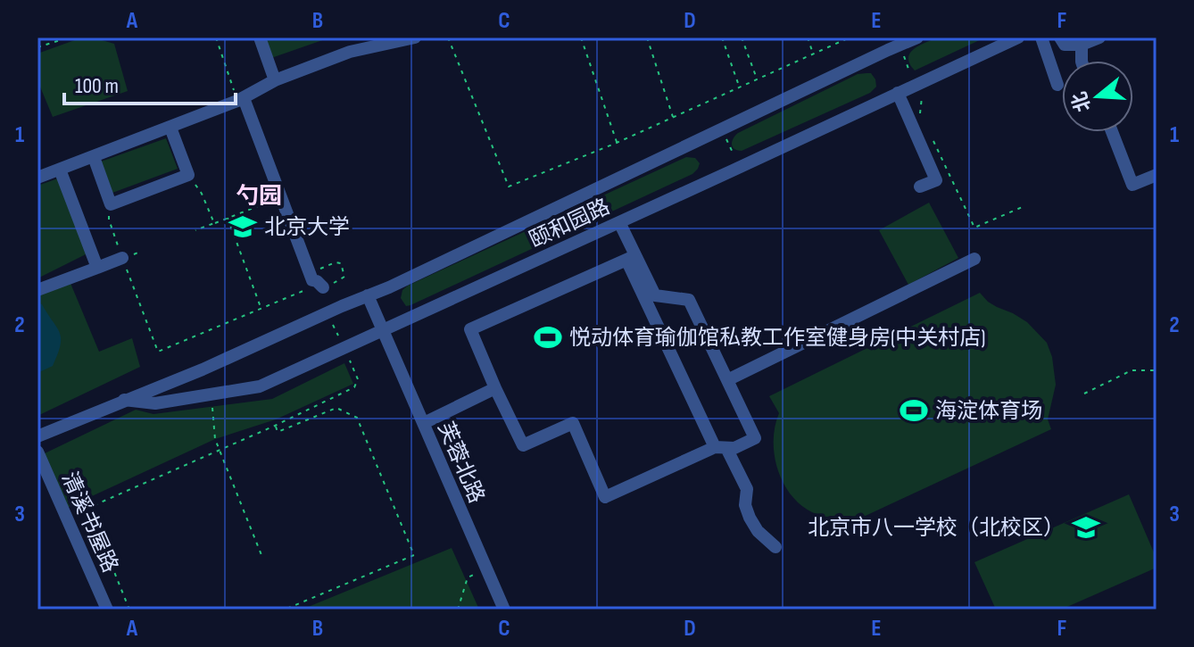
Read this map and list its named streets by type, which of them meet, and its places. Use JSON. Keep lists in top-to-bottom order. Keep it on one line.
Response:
{"streets":{"street":["颐和园路","芙蓉北路","清溪书屋路"]},"crossings":[["颐和园路","芙蓉北路"]],"districts":["勺园"],"places":{"school or university":["北京大学","北京市八一学校（北校区）"],"sports":["悦动体育瑜伽馆私教工作室健身房(中关村店)","海淀体育场"]},"scale_bar":"100 m","north":"left","grid":{"columns":["A","B","C","D","E","F"],"rows":["1","2","3"]}}
